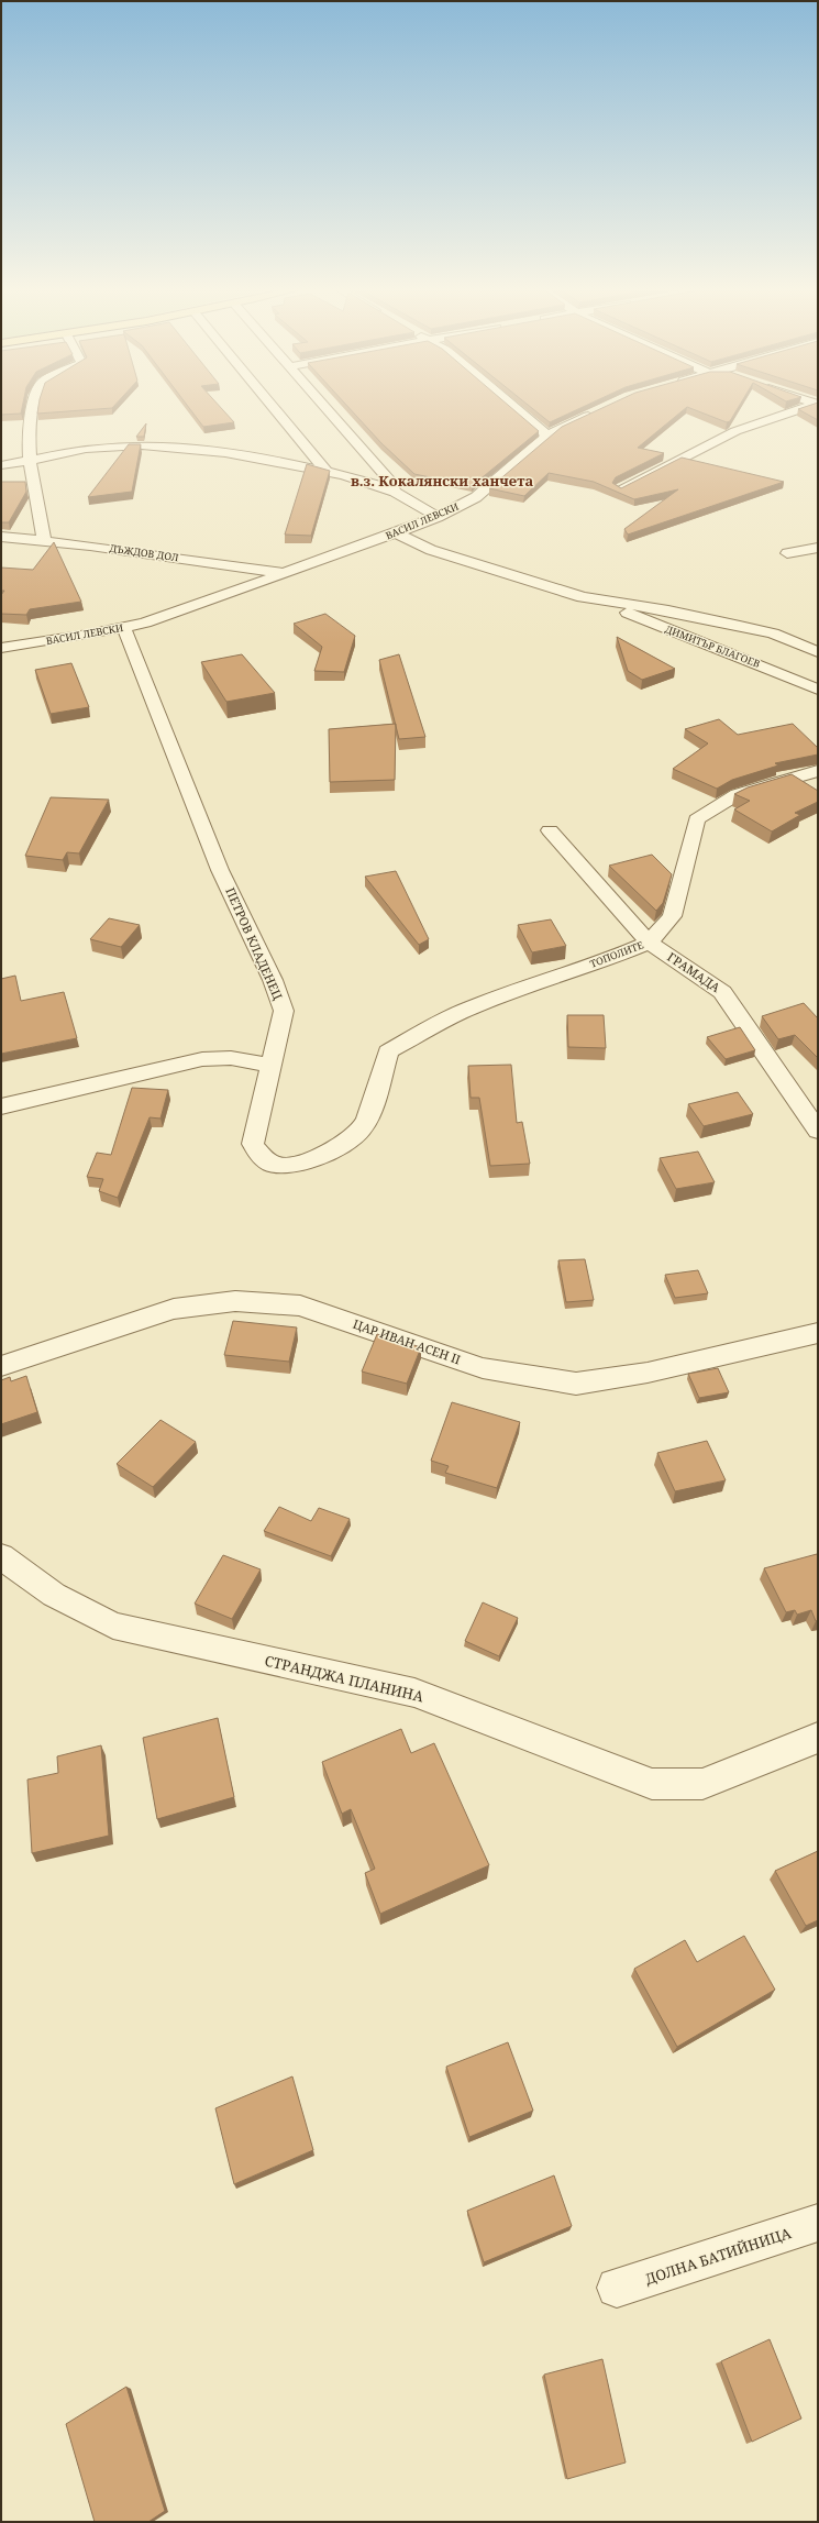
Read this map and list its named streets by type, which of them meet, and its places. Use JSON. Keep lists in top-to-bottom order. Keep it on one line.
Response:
{"streets":{"street":["ВАСИЛ ЛЕВСКИ","ДЪЖДОВ ДОЛ","ДИМИТЪР БЛАГОЕВ","ПЕТРОВ КЛАДЕНЕЦ","ТОПОЛИТЕ","ГРАМАДА","ЦАР ИВАН АСЕН II","СТРАНДЖА ПЛАНИНА","ДОЛНА БАТИЙНИЦА"]},"crossings":[["ВАСИЛ ЛЕВСКИ","ДЪЖДОВ ДОЛ"],["ВАСИЛ ЛЕВСКИ","ДИМИТЪР БЛАГОЕВ"],["ВАСИЛ ЛЕВСКИ","ПЕТРОВ КЛАДЕНЕЦ"],["ПЕТРОВ КЛАДЕНЕЦ","ТОПОЛИТЕ"],["ТОПОЛИТЕ","ГРАМАДА"]],"districts":["в.з. Кокалянски ханчета"]}
